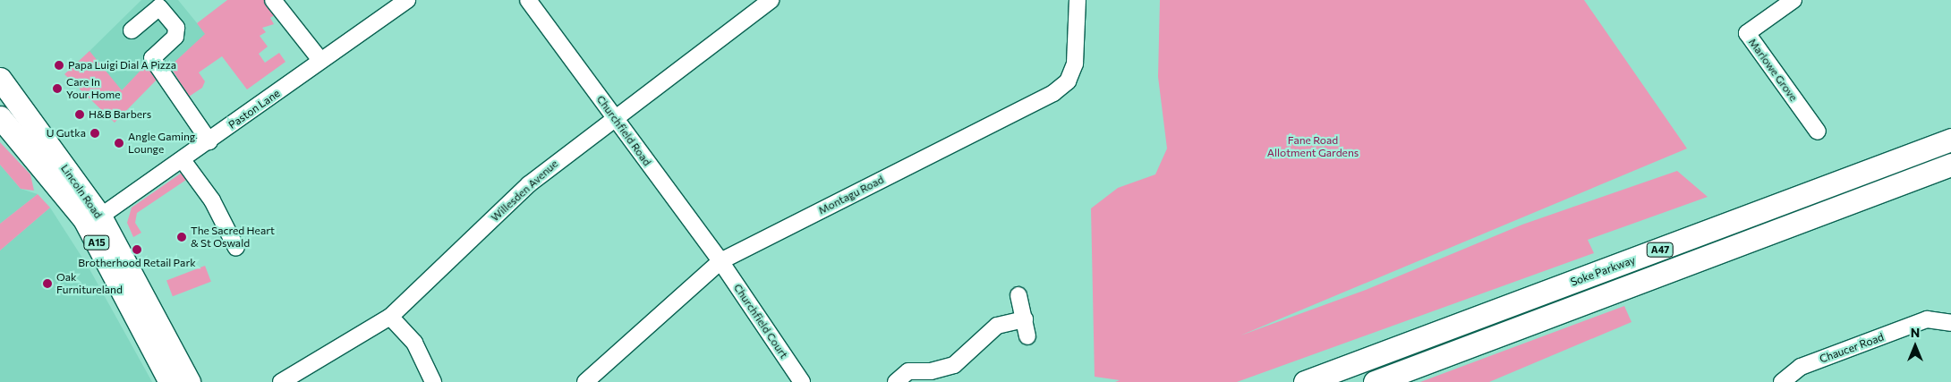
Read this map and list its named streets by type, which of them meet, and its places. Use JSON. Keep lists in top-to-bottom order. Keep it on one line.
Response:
{"streets":{"highway":["Lincoln Road","A15","A47","Soke Parkway"],"street":["Marlowe Grove","Paston Lane","Churchfield Road","Willesden Avenue","Montagu Road","Churchfield Court","Chaucer Road"]},"crossings":[["Paston Lane","Lincoln Road"],["Churchfield Road","Willesden Avenue"],["Churchfield Road","Montagu Road"],["Churchfield Road","Churchfield Court"],["Montagu Road","Churchfield Court"]],"parks":["Fane Road Allotment Gardens"],"places":["Papa Luigi Dial A Pizza","Care In Your Home","H&B Barbers","U Gutka","Angle Gaming Lounge","The Sacred Heart & St Oswald","Brotherhood Retail Park","Oak Furnitureland"],"north":"top"}
